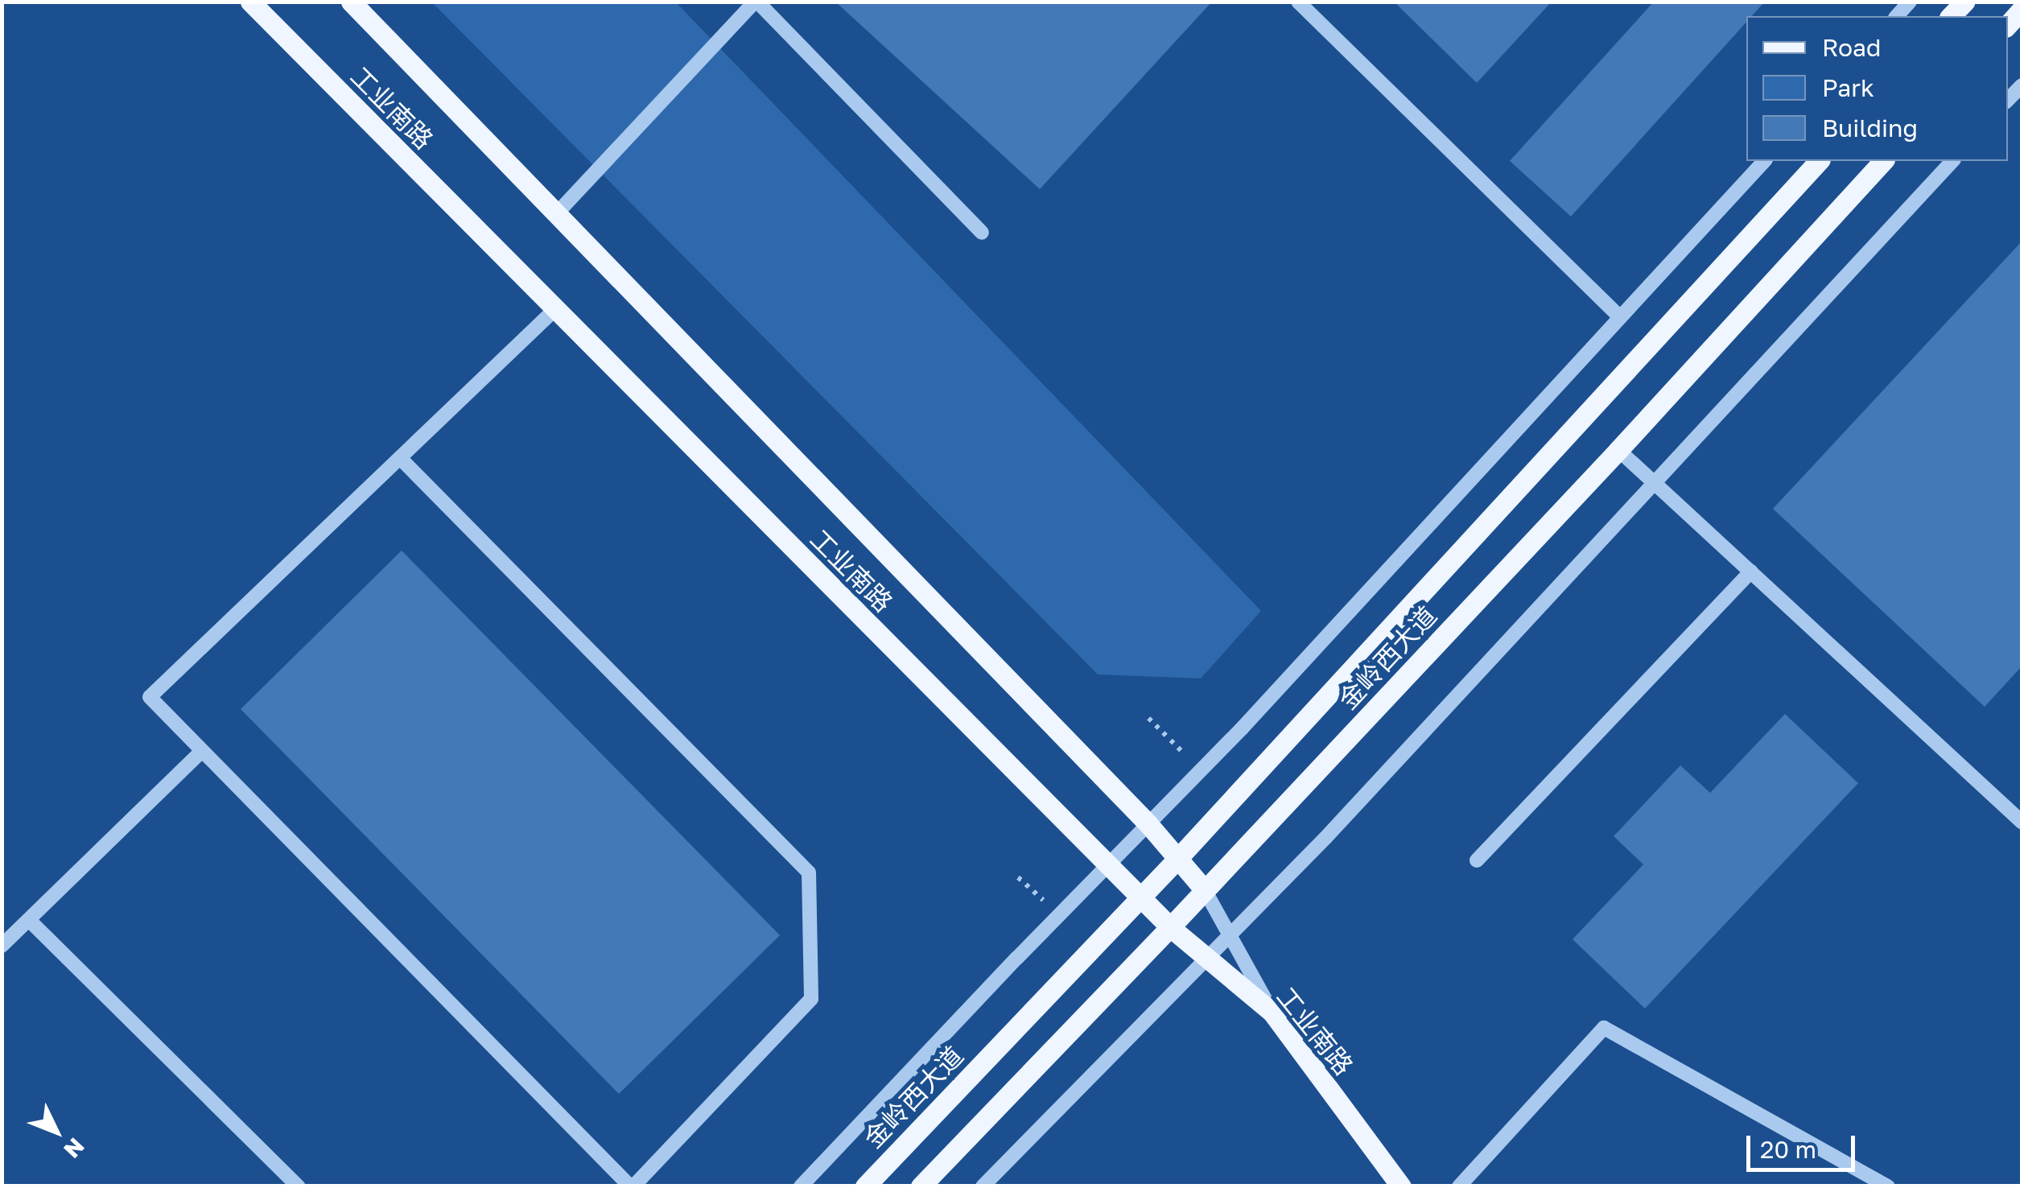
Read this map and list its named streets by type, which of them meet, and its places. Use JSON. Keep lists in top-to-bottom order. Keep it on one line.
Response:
{"streets":{"main road":["工业南路","金岭西大道"]},"crossings":[["工业南路","金岭西大道"]],"legend":["Road","Park","Building"],"scale_bar":"20 m","north":"bottom right"}
